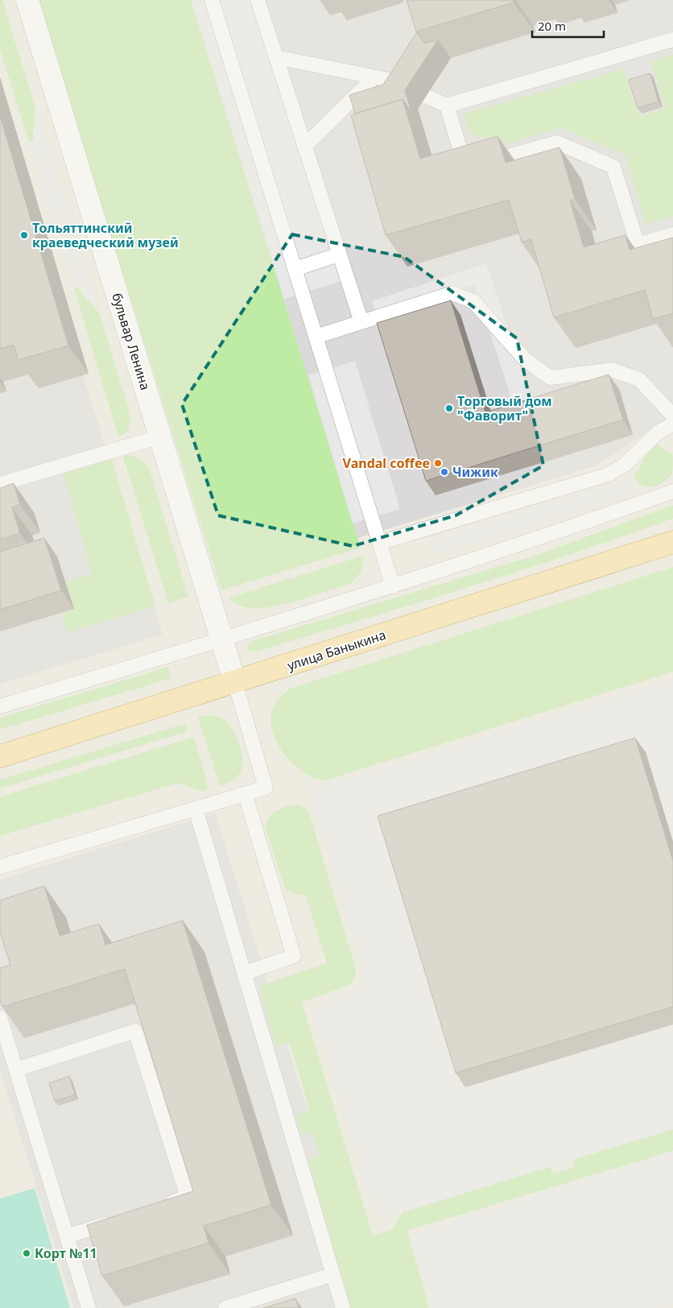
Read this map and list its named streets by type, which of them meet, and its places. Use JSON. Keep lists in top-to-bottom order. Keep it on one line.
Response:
{"streets":{"main road":["улица Баныкина"],"street":["бульвар Ленина"]},"crossings":[["бульвар Ленина","улица Баныкина"]],"places":["Тольяттинский краеведческий музей","Торговый дом \"Фаворит\"","Vandal coffee","Чижик","Корт №11"],"scale_bar":"20 m"}
